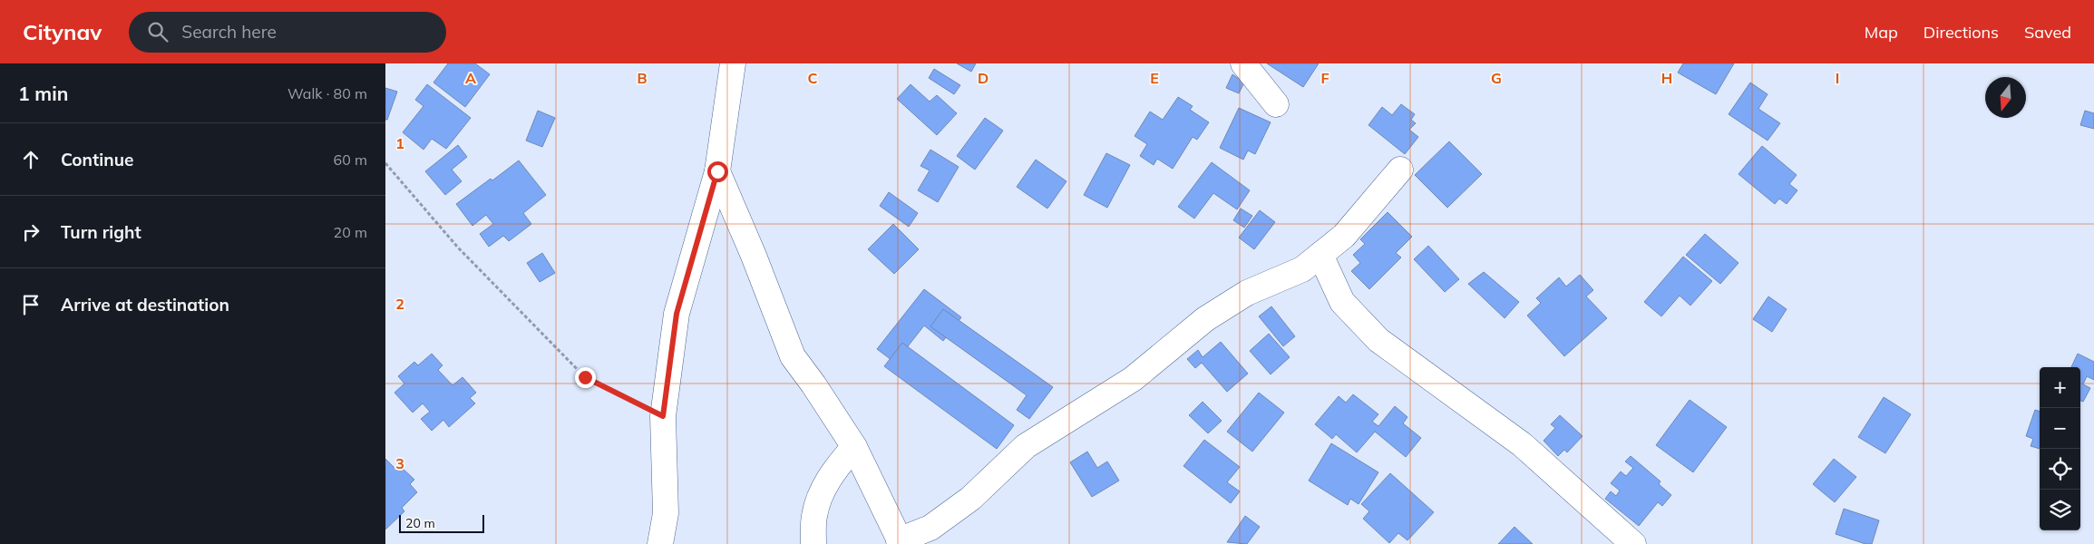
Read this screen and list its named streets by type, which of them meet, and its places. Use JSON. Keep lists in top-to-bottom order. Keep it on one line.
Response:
{"scale_bar":"20 m","north":"bottom","page":{"header":"Citynav","search":"Search here","nav":["Map","Directions","Saved"],"heading":["1 min","Walk · 80 m"],"list":[["Continue","60 m"],["Turn right","20 m"],"Arrive at destination"],"map_buttons":["+","−"],"scale":"20 m"},"grid":{"columns":["A","B","C","D","E","F","G","H","I"],"rows":["1","2","3"]}}
